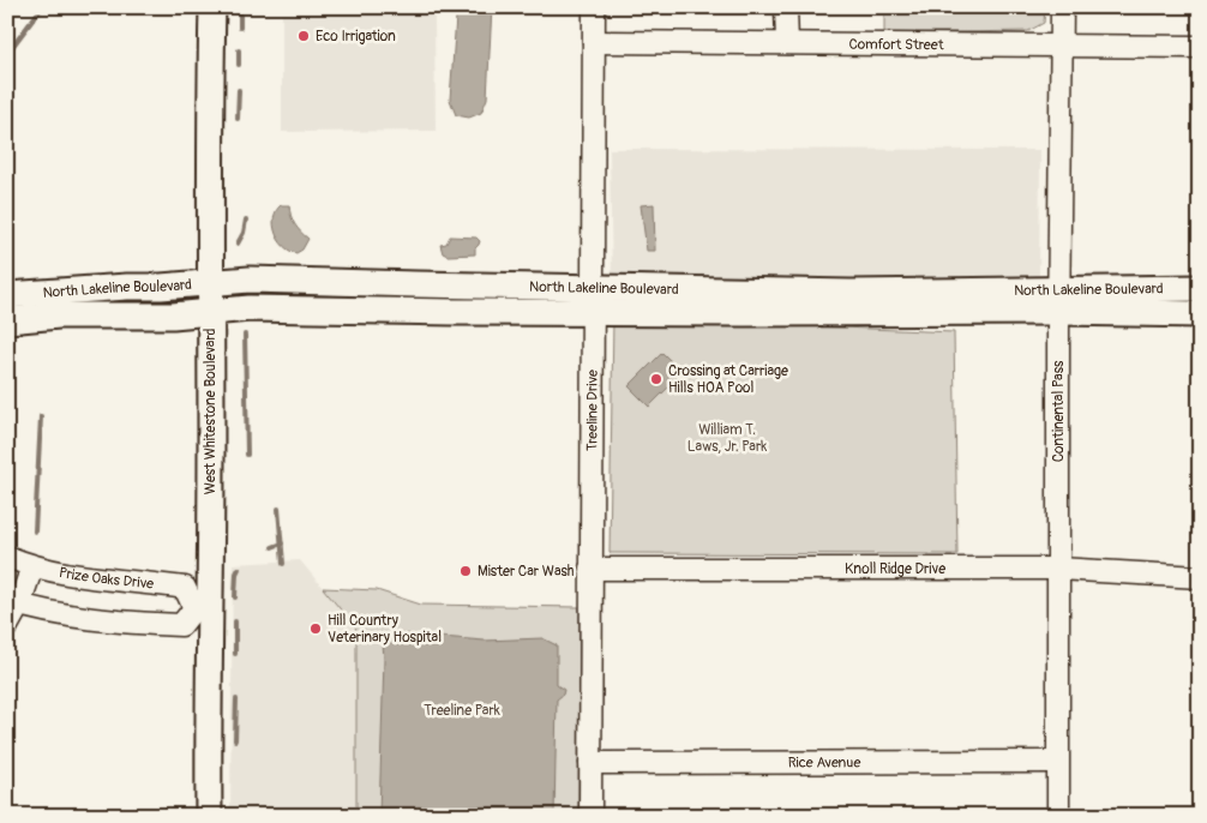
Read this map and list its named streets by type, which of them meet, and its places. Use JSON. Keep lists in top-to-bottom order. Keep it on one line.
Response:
{"streets":{"main road":["North Lakeline Boulevard","West Whitestone Boulevard"],"street":["Comfort Street","Treeline Drive","Continental Pass","Knoll Ridge Drive","Prize Oaks Drive","Rice Avenue"]},"crossings":[["Comfort Street","Treeline Drive"],["Comfort Street","Continental Pass"],["North Lakeline Boulevard","West Whitestone Boulevard"],["North Lakeline Boulevard","Treeline Drive"],["North Lakeline Boulevard","Continental Pass"],["West Whitestone Boulevard","Prize Oaks Drive"],["Treeline Drive","Knoll Ridge Drive"],["Treeline Drive","Rice Avenue"],["Continental Pass","Knoll Ridge Drive"],["Continental Pass","Rice Avenue"]],"parks":["William T. Laws, Jr. Park","Treeline Park"],"places":["Eco Irrigation","Crossing at Carriage Hills HOA Pool","Mister Car Wash","Hill Country Veterinary Hospital"]}
